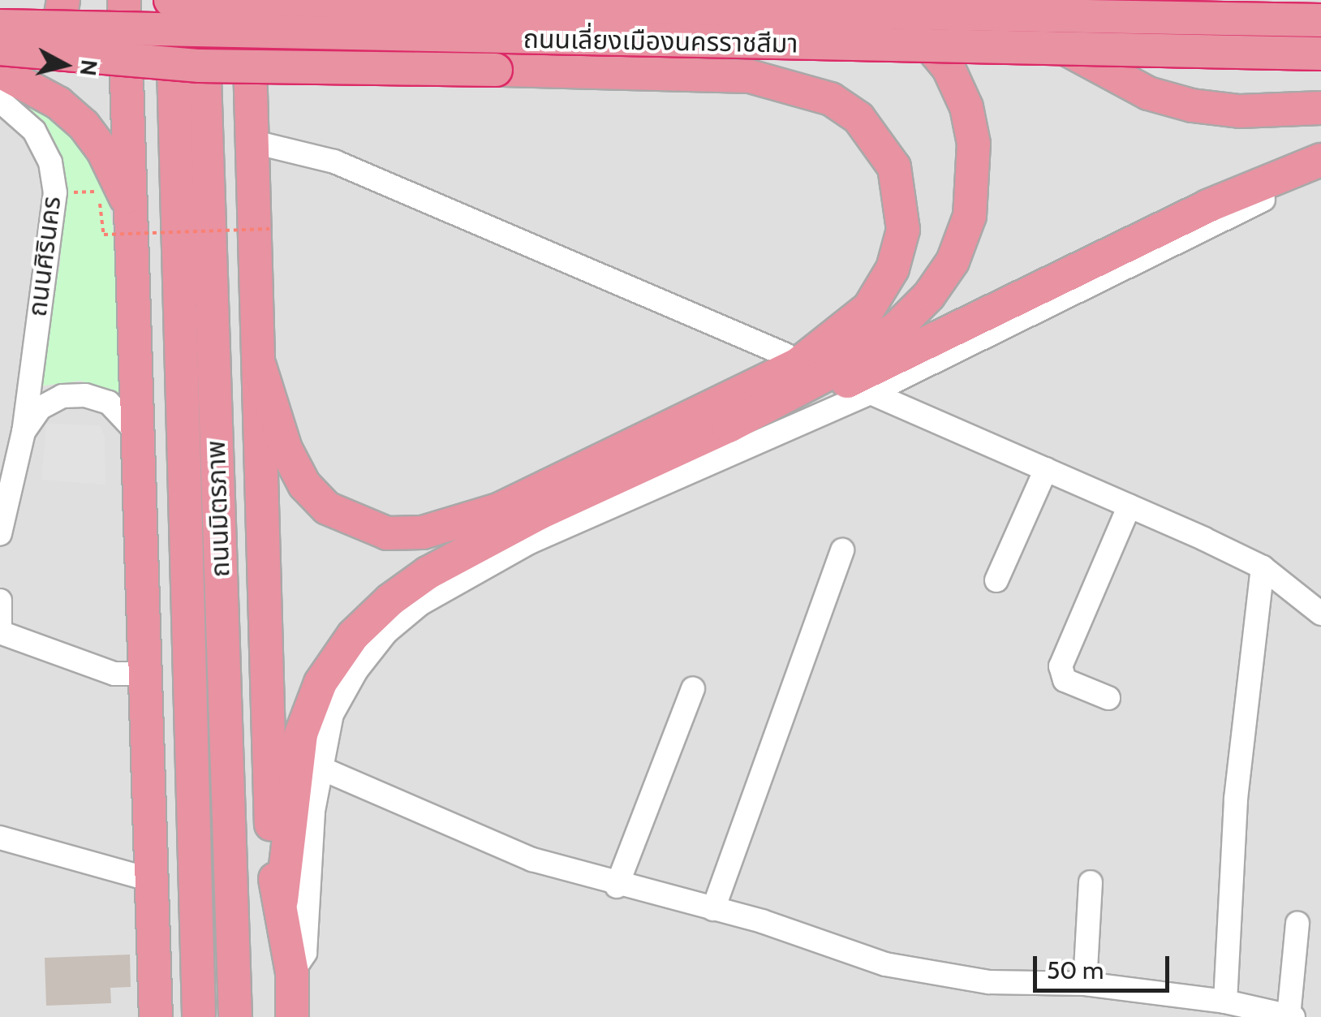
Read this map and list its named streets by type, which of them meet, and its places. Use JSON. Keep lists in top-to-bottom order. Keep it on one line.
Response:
{"streets":{"highway":["ถนนเลี่ยงเมืองนครราชสีมา","ถนนมิตรภาพ"],"street":["ถนนศิรินคร"]},"crossings":[["ถนนเลี่ยงเมืองนครราชสีมา","ถนนมิตรภาพ"]],"scale_bar":"50 m","north":"right"}
